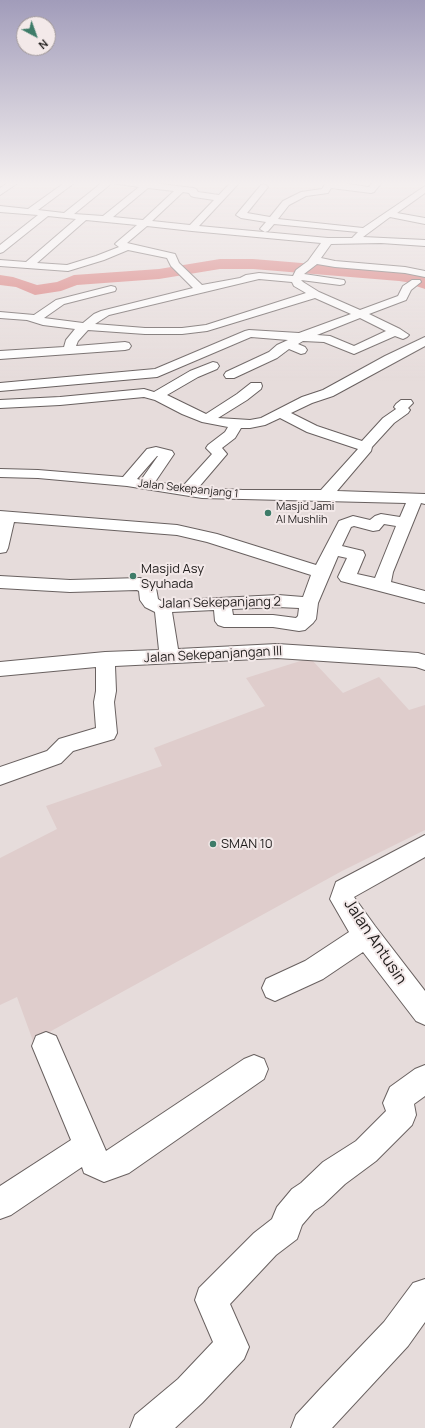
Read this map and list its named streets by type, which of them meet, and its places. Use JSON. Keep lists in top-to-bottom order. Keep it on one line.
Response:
{"streets":{"street":["Jalan Sekepanjang 1","Jalan Sekepanjang 2","Jalan Sekepanjangan III","Jalan Antusin"]},"places":["Masjid Jami Al Mushlih","Masjid Asy Syuhada","SMAN 10"],"north":"bottom right"}
